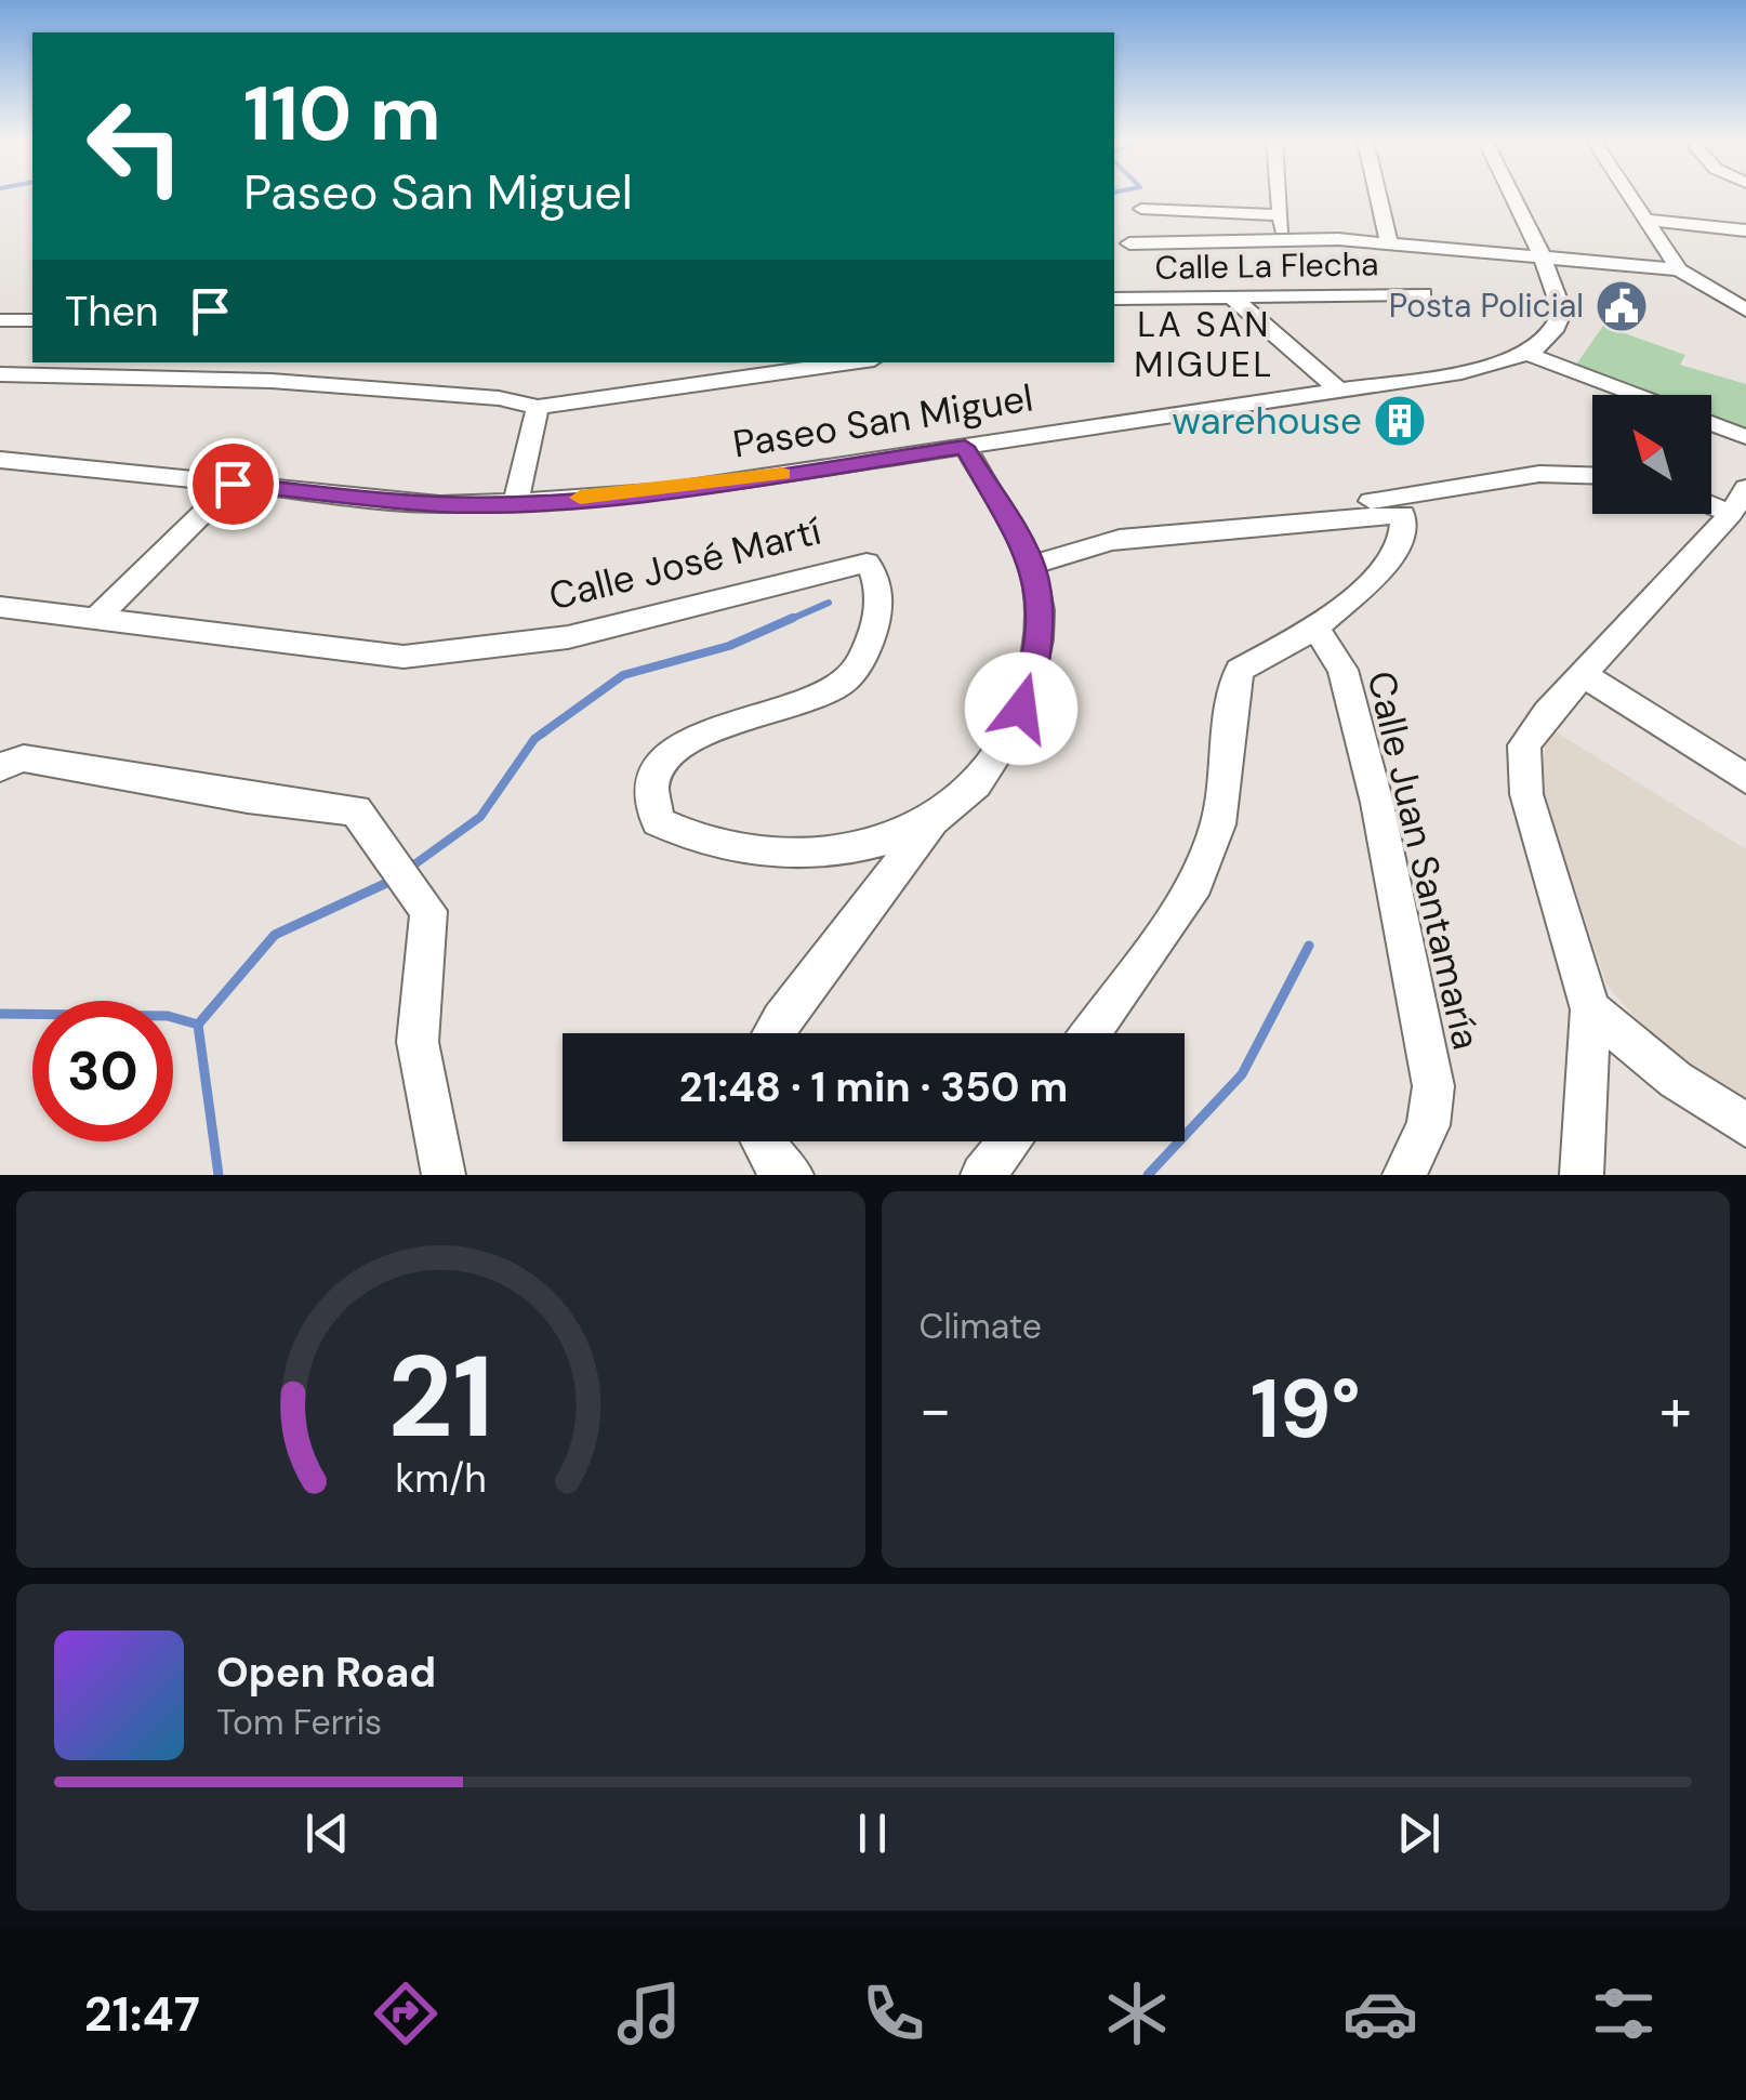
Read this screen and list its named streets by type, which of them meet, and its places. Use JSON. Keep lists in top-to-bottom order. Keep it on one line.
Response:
{"streets":{"street":["Calle La Flecha","Paseo San Miguel","Calle José Martí","Calle Juan Santamaría"]},"crossings":[["Paseo San Miguel","Calle José Martí"]],"districts":["LA SAN MIGUEL"],"places":{"public building":["Posta Policial"],"building":["warehouse"]},"north":"top left","page":{"turn":["110 m","Paseo San Miguel"],"then":"Then","limit":"30","trip":"21:48 · 1 min · 350 m","tile":"Climate","heat":["−","19°","+"],"song":["Open Road","Tom Ferris"],"tabs":"21:47","gauge":["21","km/h"]}}
